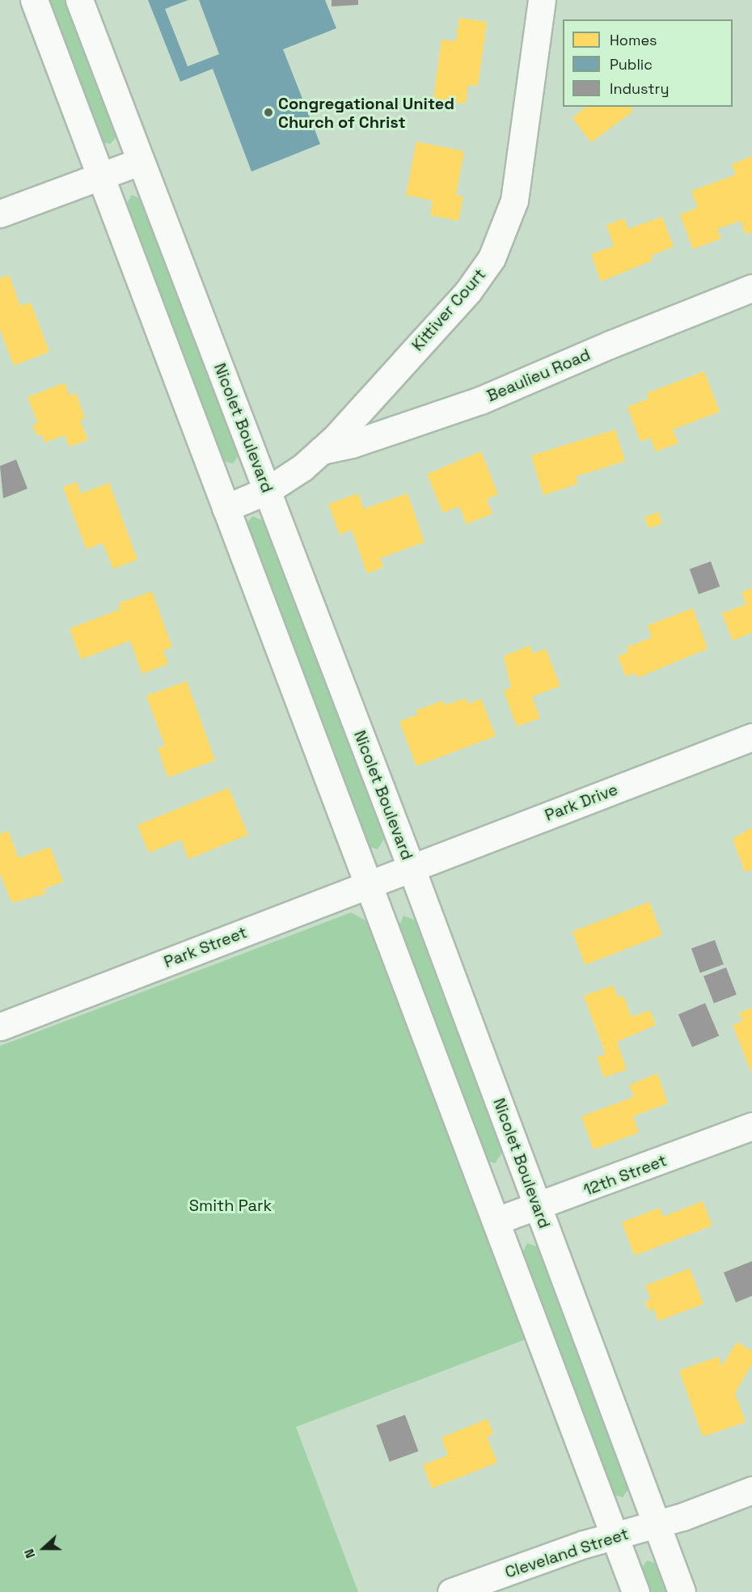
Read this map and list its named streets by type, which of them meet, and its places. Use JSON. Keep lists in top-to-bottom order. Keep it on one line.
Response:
{"streets":{"street":["Kittiver Court","Beaulieu Road","Nicolet Boulevard","Park Drive","Park Street","12th Street","Cleveland Street"]},"crossings":[["Kittiver Court","Beaulieu Road"],["Kittiver Court","Nicolet Boulevard"],["Nicolet Boulevard","Park Drive"],["Nicolet Boulevard","Park Street"],["Nicolet Boulevard","12th Street"],["Nicolet Boulevard","Cleveland Street"],["Park Drive","Park Street"]],"parks":["Smith Park"],"places":["Congregational United Church of Christ"],"legend":["Homes","Public","Industry"],"north":"left"}
